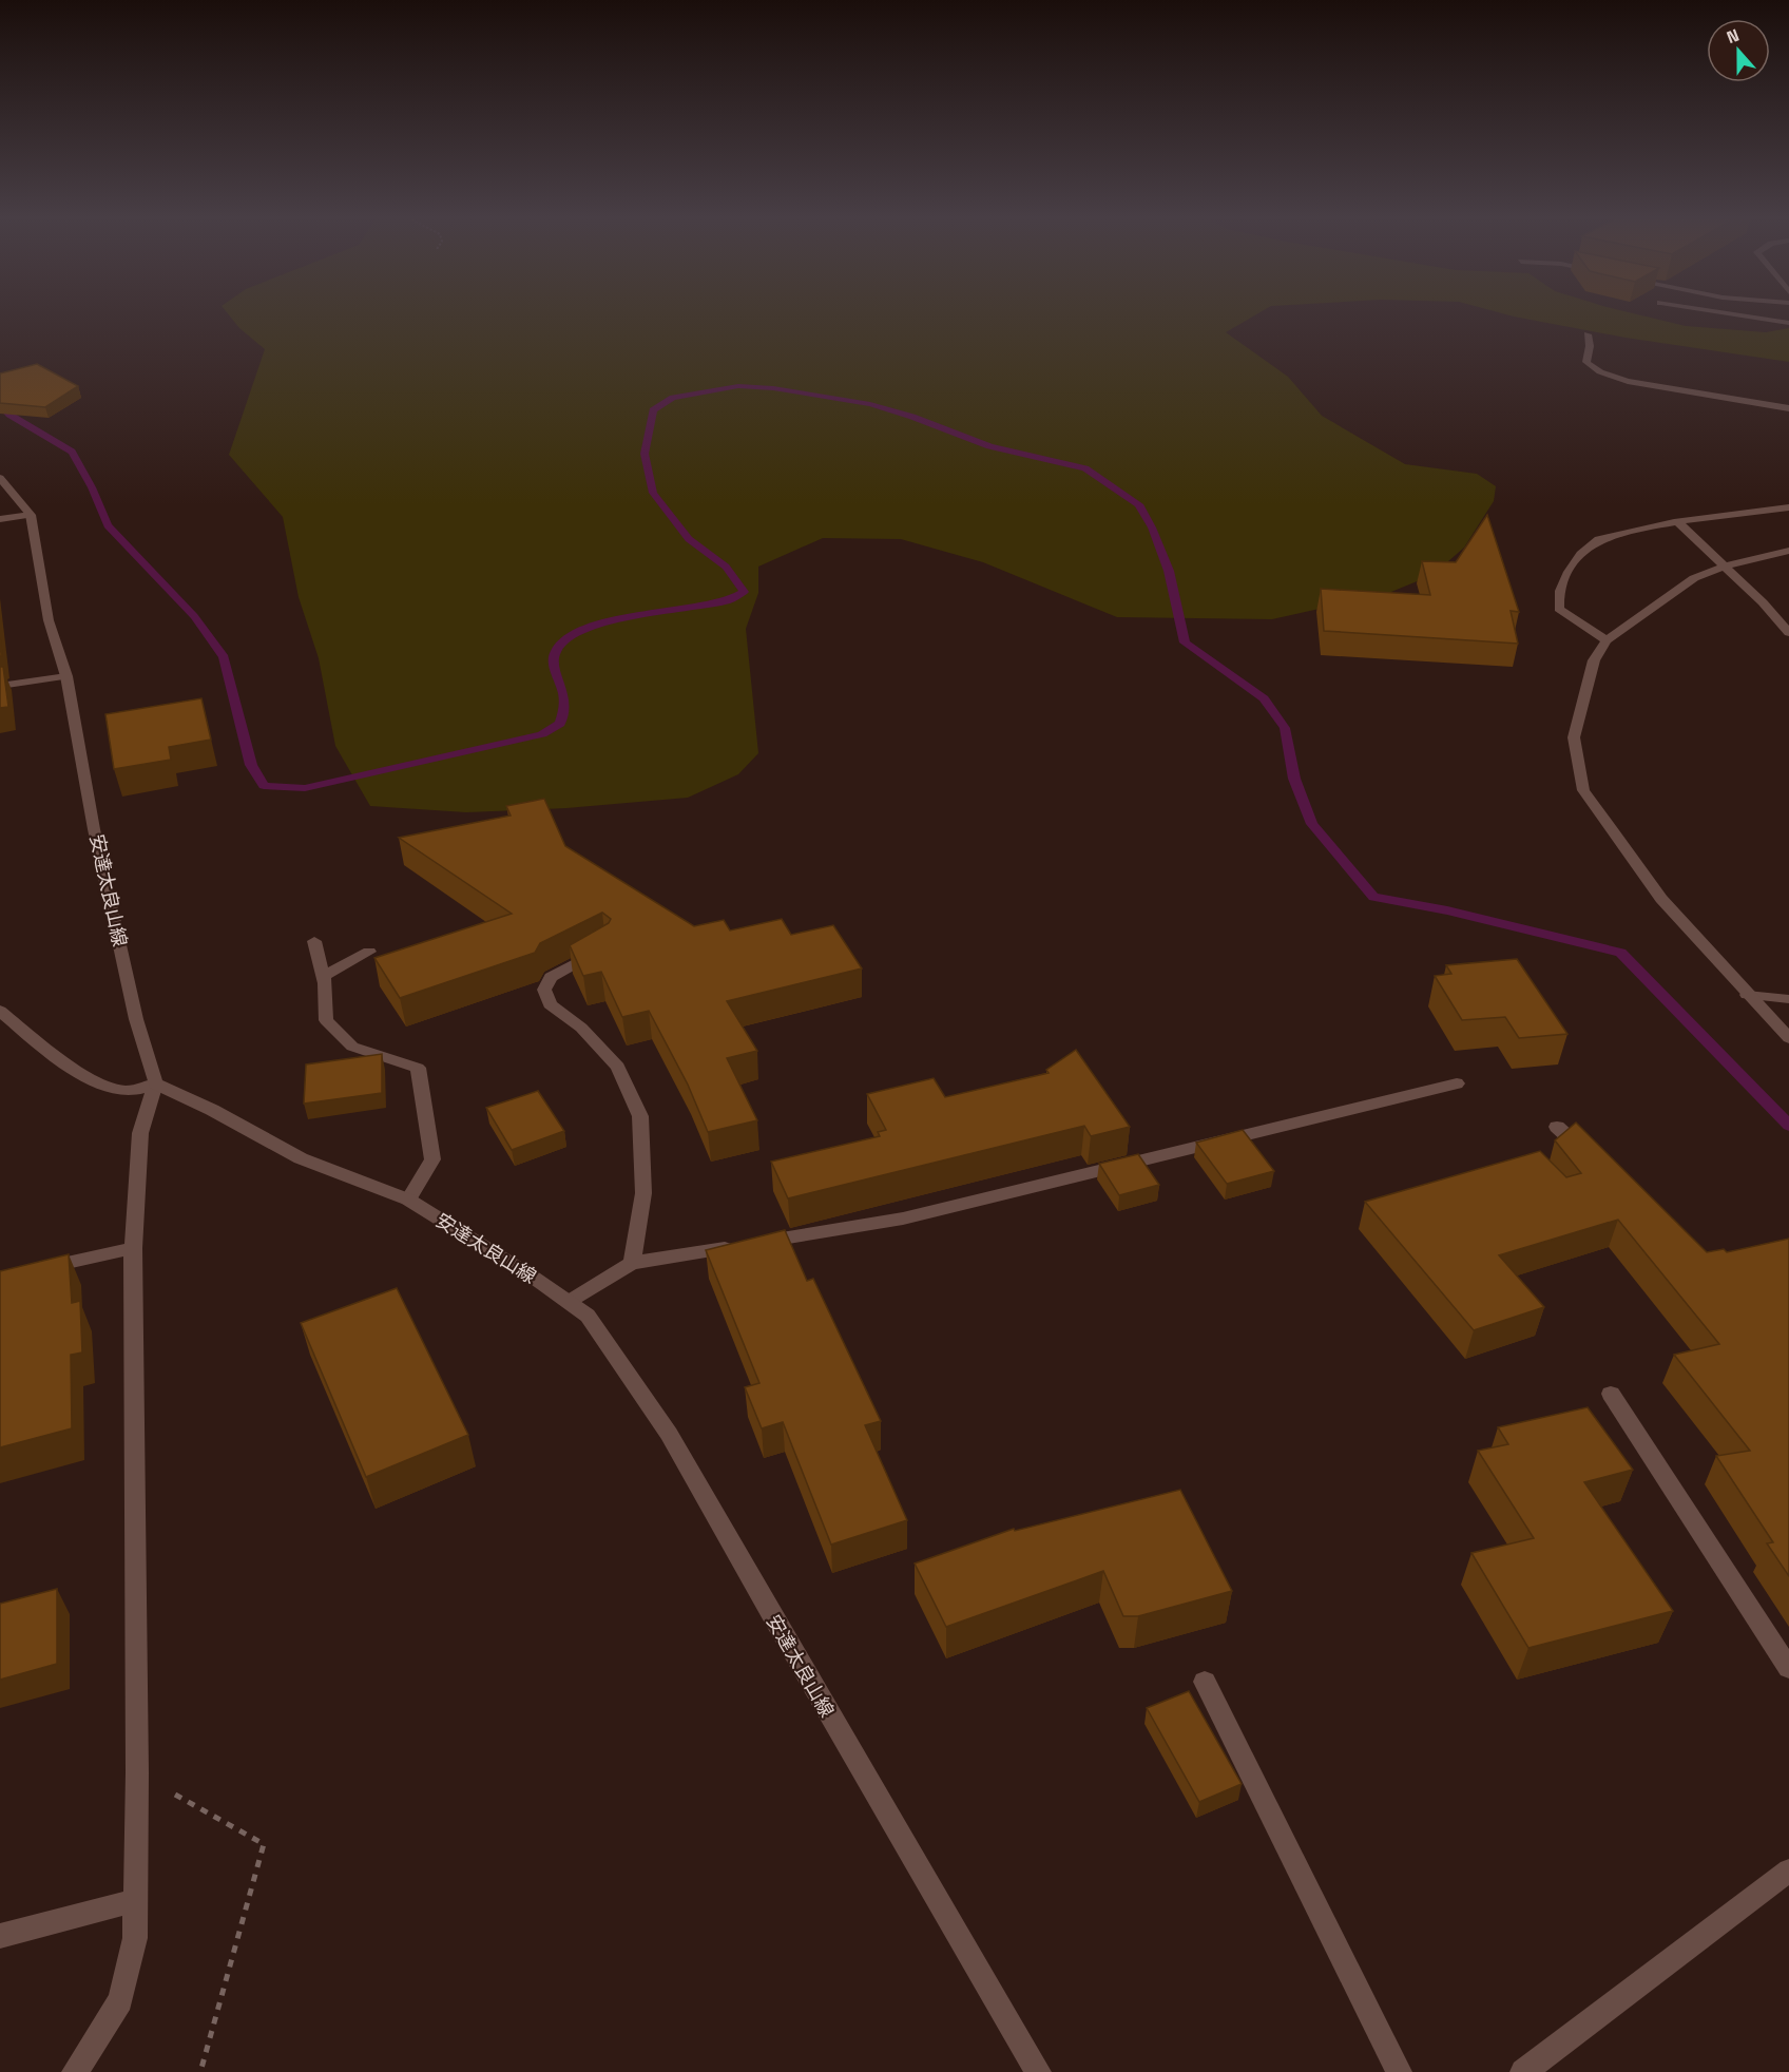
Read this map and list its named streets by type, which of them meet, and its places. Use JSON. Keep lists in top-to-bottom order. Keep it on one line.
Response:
{"streets":{"street":["安達太良山線"]},"north":"top"}
